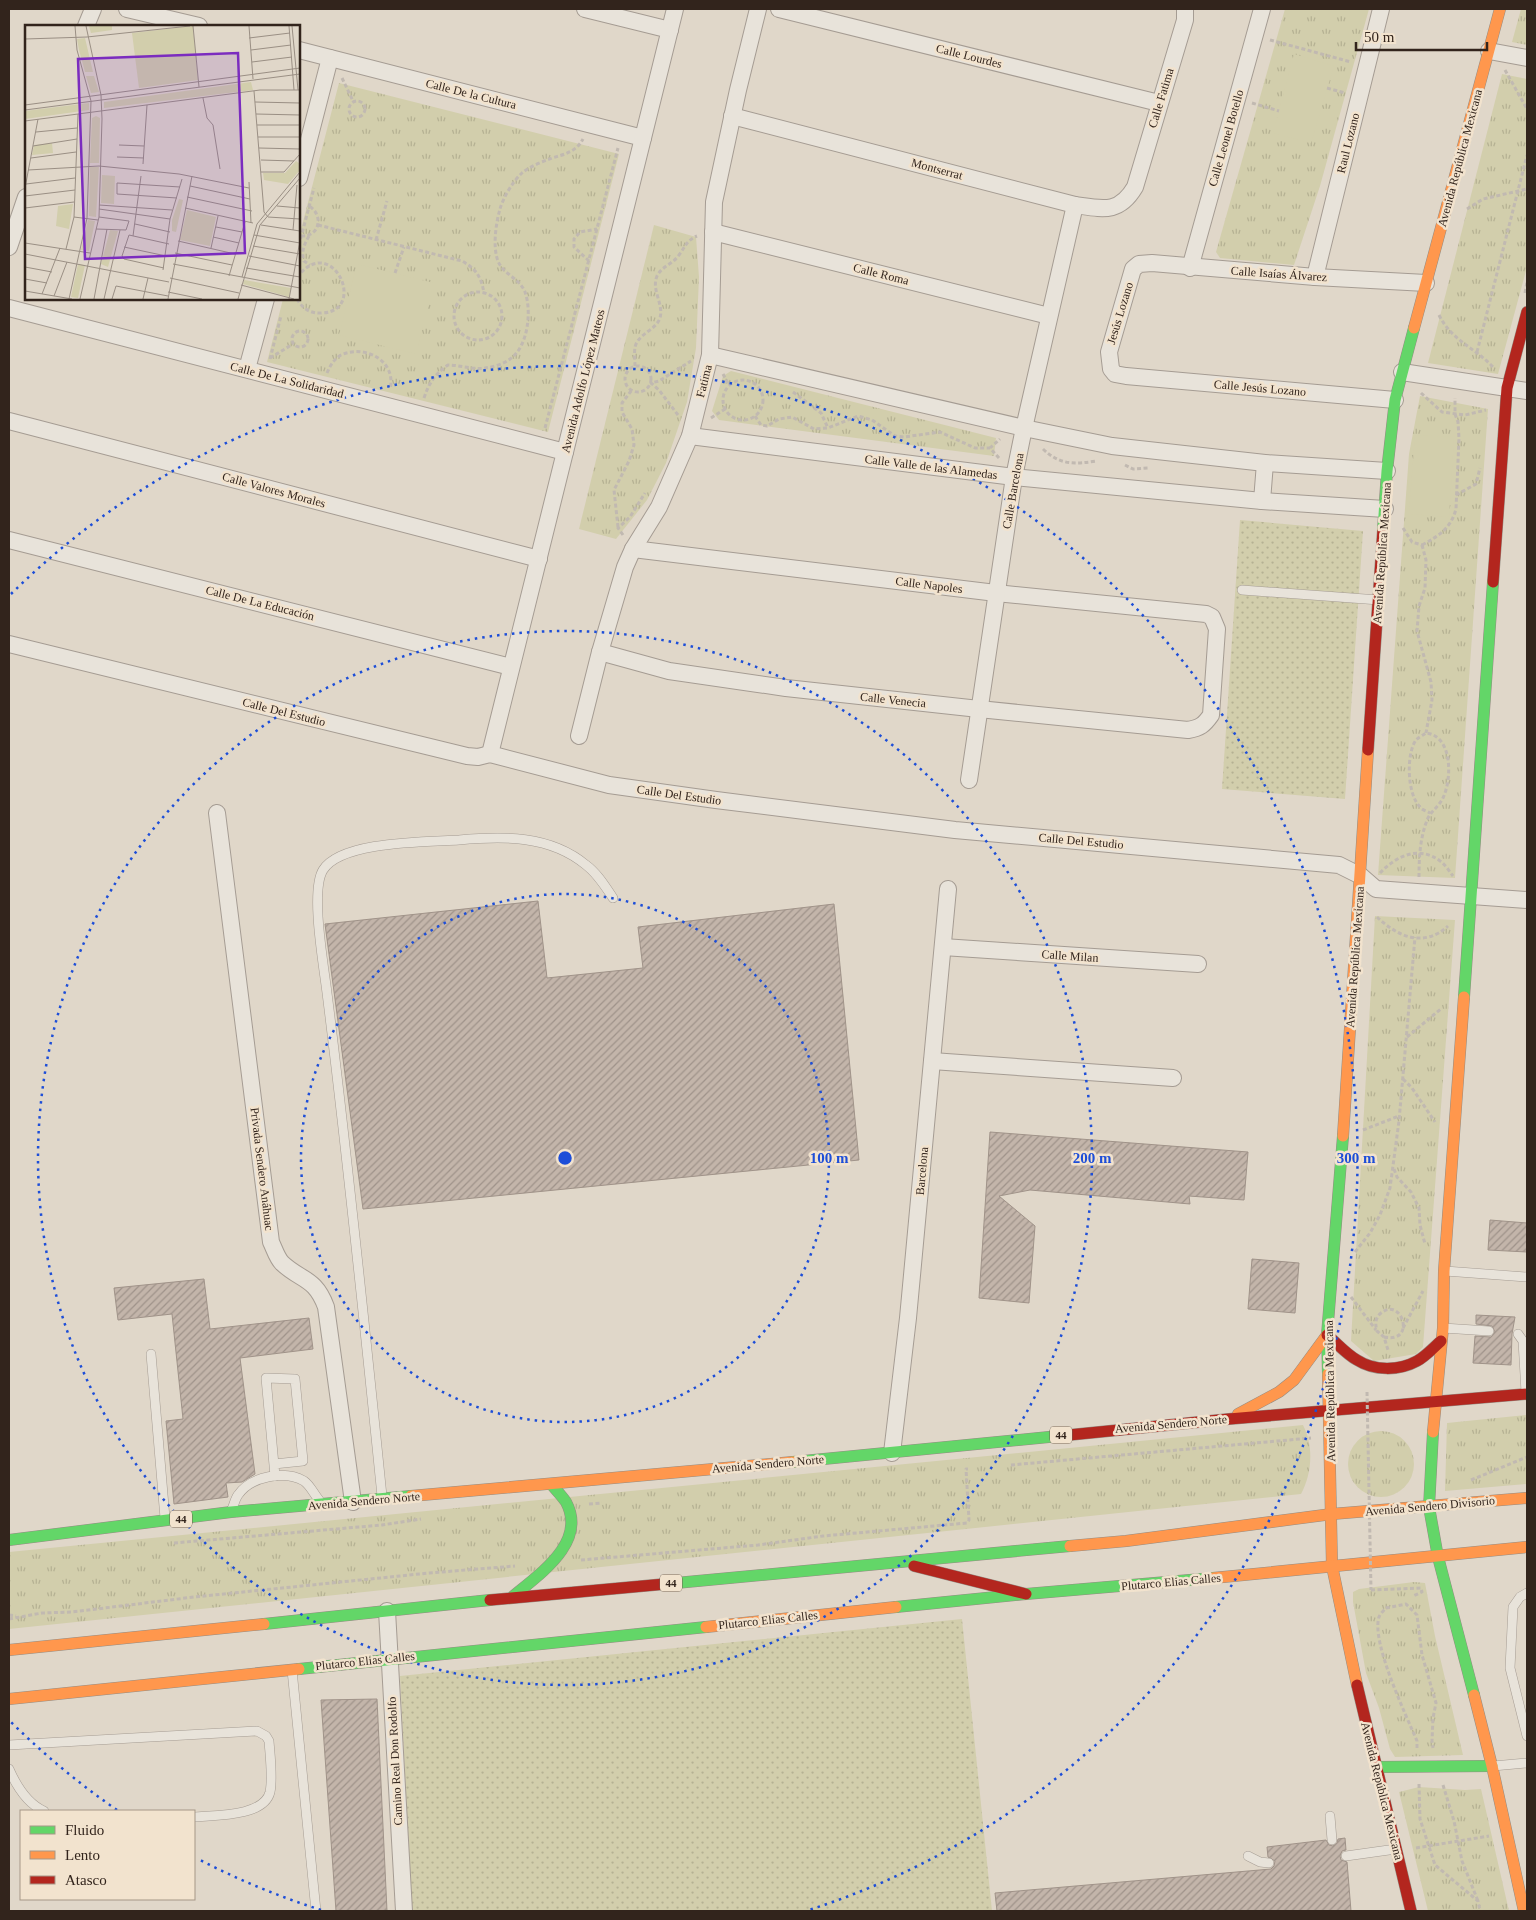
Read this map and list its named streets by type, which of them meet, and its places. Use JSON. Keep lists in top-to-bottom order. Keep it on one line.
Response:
{"streets":{"main road":["Avenida República Mexicana","Avenida Sendero Norte","44","Avenida Sendero Divisorio","Plutarco Elias Calles"],"street":["Calle Lourdes","Calle De la Cultura","Calle Fatima","Calle Leonel Botello","Raul Lozano","Montserrat","Calle Roma","Calle Isaías Álvarez","Jesús Lozano","Calle De La Solidaridad","Avenida Adolfo López Mateos","Fatima","Calle Jesús Lozano","Calle Valle de las Alamedas","Calle Valores Morales","Calle Barcelona","Calle Napoles","Calle De La Educación","Calle Venecia","Calle Del Estudio","Calle Milan","Privada Sendero Anáhuac","Barcelona","Camino Real Don Rodolfo"]},"crossings":[["Calle Lourdes","Calle Fatima"],["Calle De la Cultura","Avenida Adolfo López Mateos"],["Calle Fatima","Montserrat"],["Calle Leonel Botello","Calle Isaías Álvarez"],["Raul Lozano","Calle Isaías Álvarez"],["Avenida República Mexicana","Calle Isaías Álvarez"],["Avenida República Mexicana","Calle Jesús Lozano"],["Avenida República Mexicana","Calle Valle de las Alamedas"],["Avenida República Mexicana","Calle Del Estudio"],["Avenida República Mexicana","Avenida Sendero Norte"],["Avenida República Mexicana","44"],["Avenida República Mexicana","Avenida Sendero Divisorio"],["Avenida República Mexicana","Plutarco Elias Calles"],["Montserrat","Fatima"],["Montserrat","Calle Barcelona"],["Calle Roma","Fatima"],["Calle Roma","Calle Barcelona"],["Calle Isaías Álvarez","Jesús Lozano"],["Jesús Lozano","Calle Jesús Lozano"],["Calle De La Solidaridad","Avenida Adolfo López Mateos"],["Avenida Adolfo López Mateos","Calle Valores Morales"],["Avenida Adolfo López Mateos","Calle De La Educación"],["Avenida Adolfo López Mateos","Calle Del Estudio"],["Fatima","Calle Valle de las Alamedas"],["Fatima","Calle Napoles"],["Fatima","Calle Venecia"],["Calle Valle de las Alamedas","Calle Barcelona"],["Calle Barcelona","Calle Napoles"],["Calle Barcelona","Calle Venecia"],["Calle Napoles","Calle Venecia"],["Calle Milan","Barcelona"],["Privada Sendero Anáhuac","Avenida Sendero Norte"],["Barcelona","Avenida Sendero Norte"],["44","Avenida Sendero Divisorio"],["44","Camino Real Don Rodolfo"],["Plutarco Elias Calles","Camino Real Don Rodolfo"]],"legend":["Fluido","Lento","Atasco"],"scale_bar":"50 m","rings":["100 m","200 m","300 m"]}
